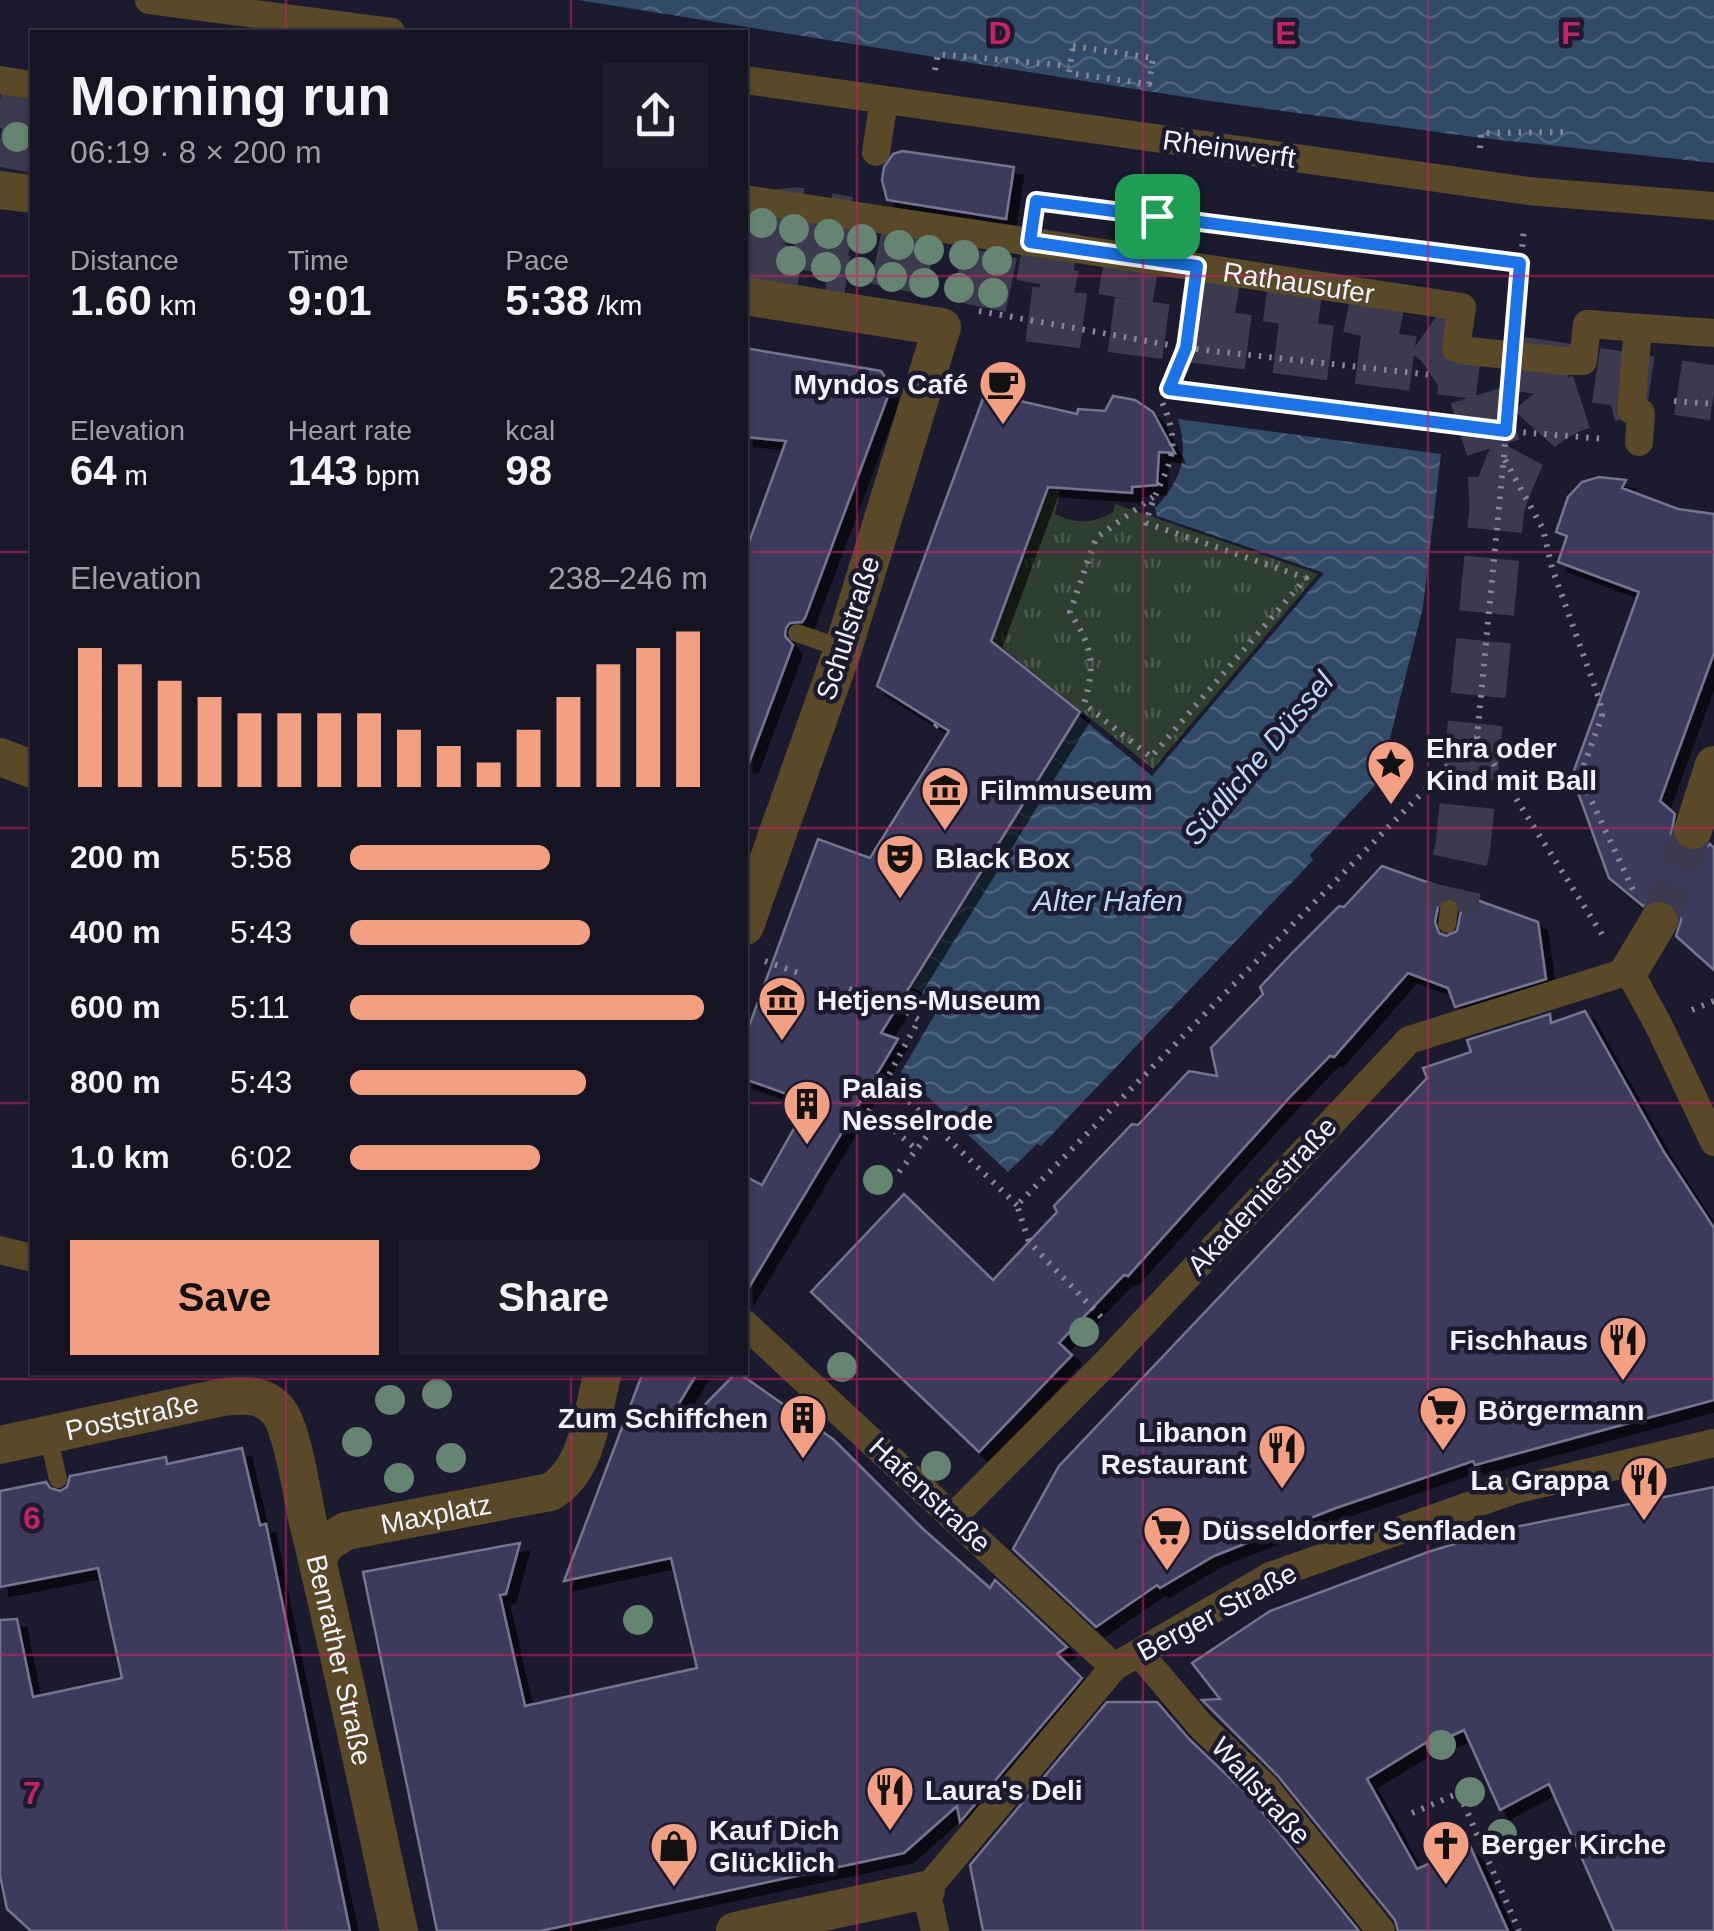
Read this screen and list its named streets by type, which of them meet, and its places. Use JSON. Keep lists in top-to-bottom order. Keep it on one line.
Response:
{"streets":{"street":["Rheinwerft","Rathausufer","Schulstraße","Akademiestraße","Poststraße","Hafenstraße","Maxplatz","Berger Straße","Benrather Straße","Wallstraße"]},"crossings":[["Akademiestraße","Hafenstraße"],["Poststraße","Benrather Straße"],["Hafenstraße","Berger Straße"],["Maxplatz","Benrather Straße"],["Berger Straße","Wallstraße"]],"water":["Südliche Düssel","Alter Hafen"],"places":{"cafe":["Myndos Café"],"place":["Ehra oder Kind mit Ball"],"museum":["Filmmuseum","Hetjens-Museum"],"theatre":["Black Box"],"building":["Palais Nesselrode","Zum Schiffchen"],"restaurant":["Fischhaus","Libanon Restaurant","La Grappa","Laura's Deli"],"supermarket":["Börgermann","Düsseldorfer Senfladen"],"church":["Berger Kirche"],"shop":["Kauf Dich Glücklich"]},"page":{"heading":["Morning run","06:19 · 8 × 200 m"],"stats":[["Distance","1.60 km"],["Time","9:01"],["Pace","5:38 /km"],["Elevation","64 m"],["Heart rate","143 bpm"],["kcal","98"]],"chart":["Elevation","238–246 m"],"list":[{"name":"200 m","note":"5:58"},{"name":"400 m","note":"5:43"},{"name":"600 m","note":"5:11"},{"name":"800 m","note":"5:43"},{"name":"1.0 km","note":"6:02"}],"buttons":["Save","Share"]},"grid":{"columns":["D","E","F"],"rows":["6","7"]}}
